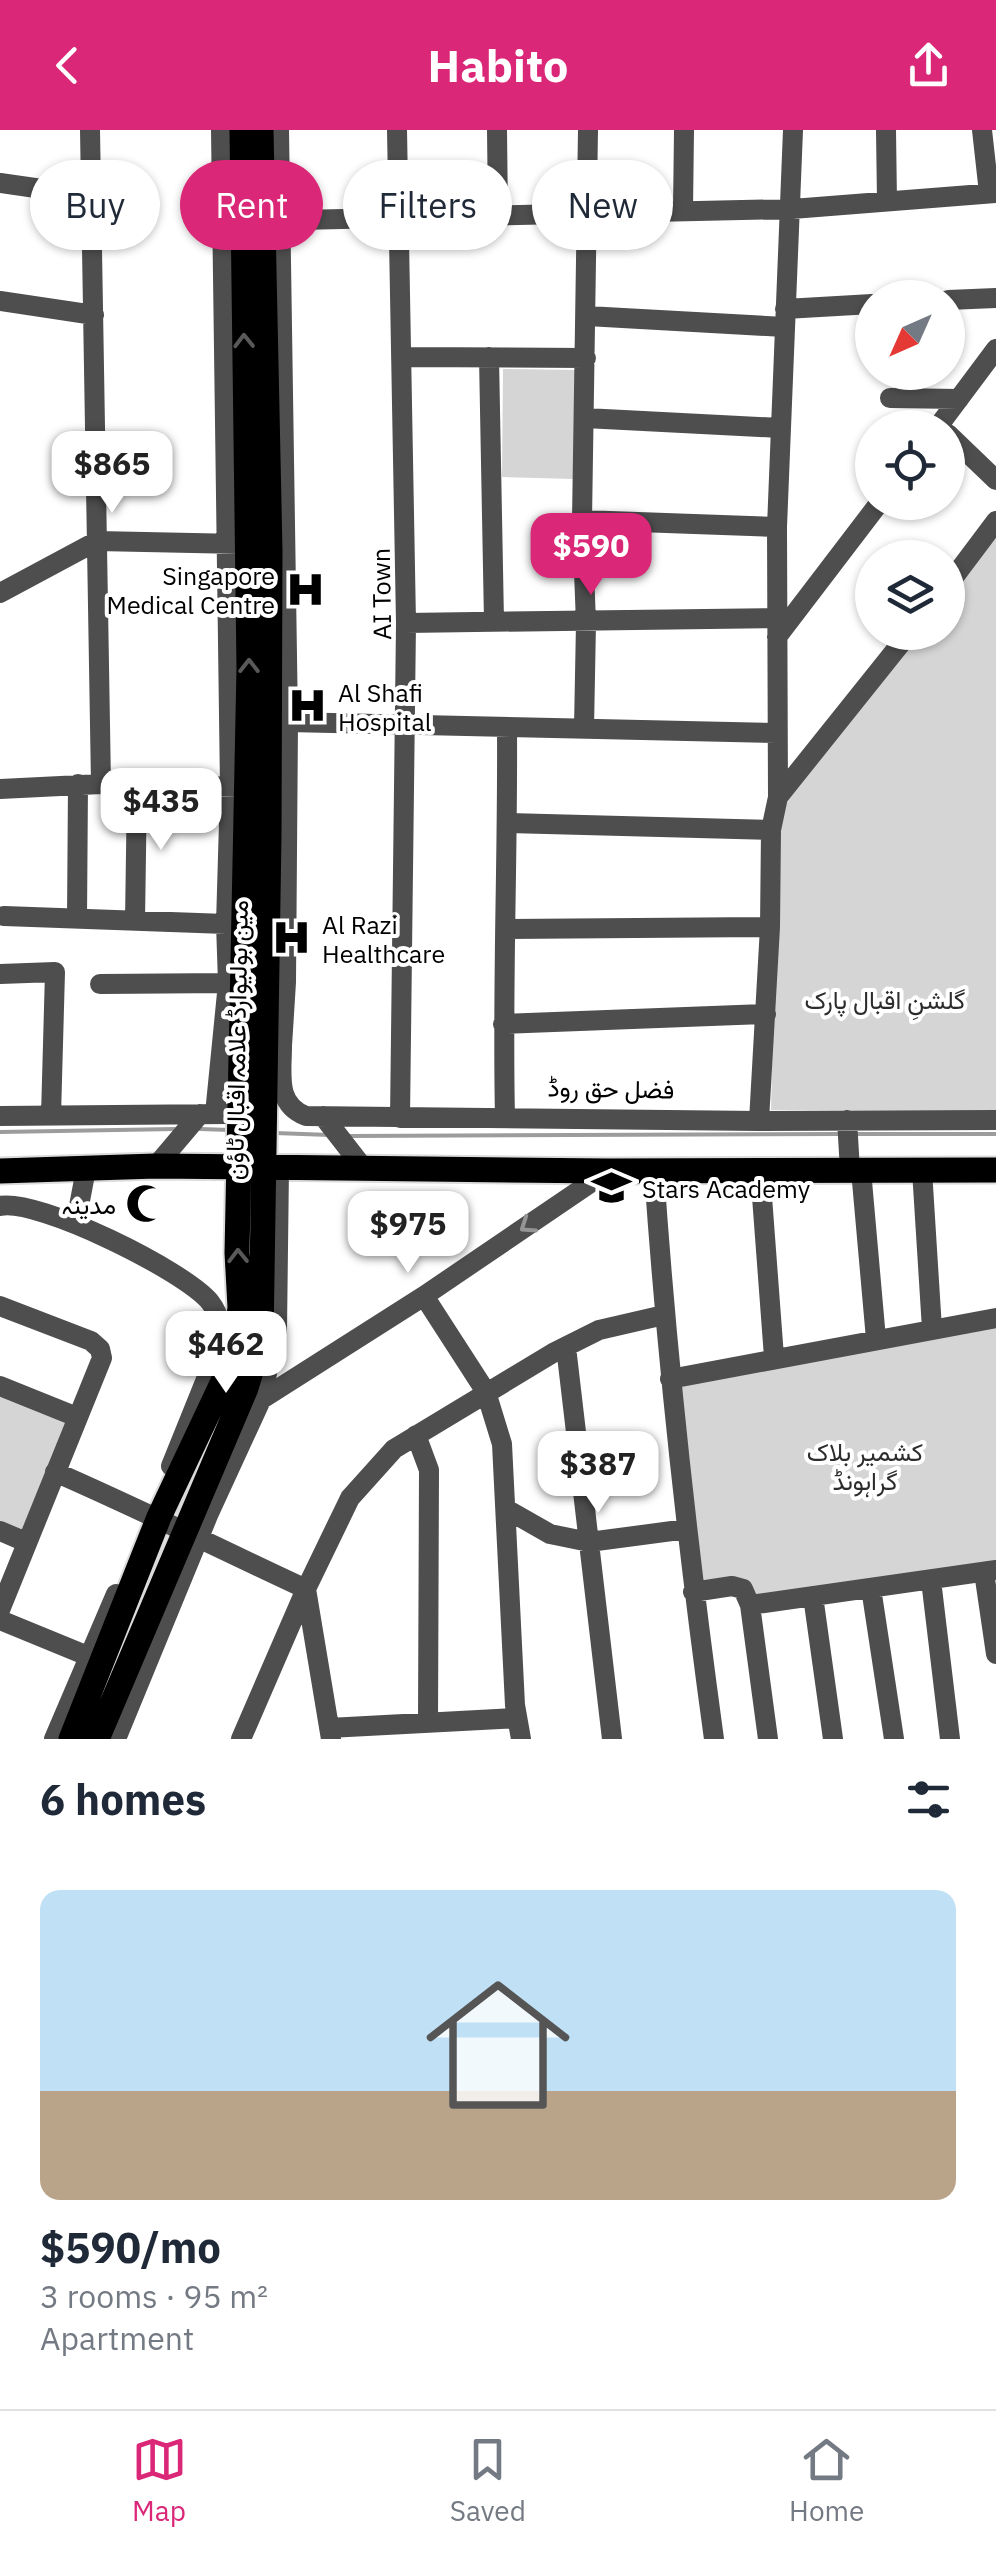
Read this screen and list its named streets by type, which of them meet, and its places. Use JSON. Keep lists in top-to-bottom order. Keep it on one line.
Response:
{"streets":{"main road":["مین بولیوارڈ علامہ اقبال ٹاؤن","فضل حق روڈ"],"street":["AI Town"]},"crossings":[["AI Town","فضل حق روڈ"],["مین بولیوارڈ علامہ اقبال ٹاؤن","فضل حق روڈ"]],"parks":["گلشنِ اقبال پارک","کشمیر بلاک ﮔﺮﺍﮨﻮﻧﮉ"],"places":{"hospital":["Singapore Medical Centre","Al Shafi Hospital","Al Razi Healthcare"],"school or university":["Stars Academy"],"mosque":["مدینہ"]},"north":"bottom left","page":{"header":"Habito","chip":["Buy","Rent","Filters","New"],"price":["$865","$590","$435","$975","$462","$387"],"heading":"6 homes","list":[{"name":"$590/mo","note":"3 rooms · 95 m² · Apartment"}],"tabs":["Map","Saved","Home"]}}
